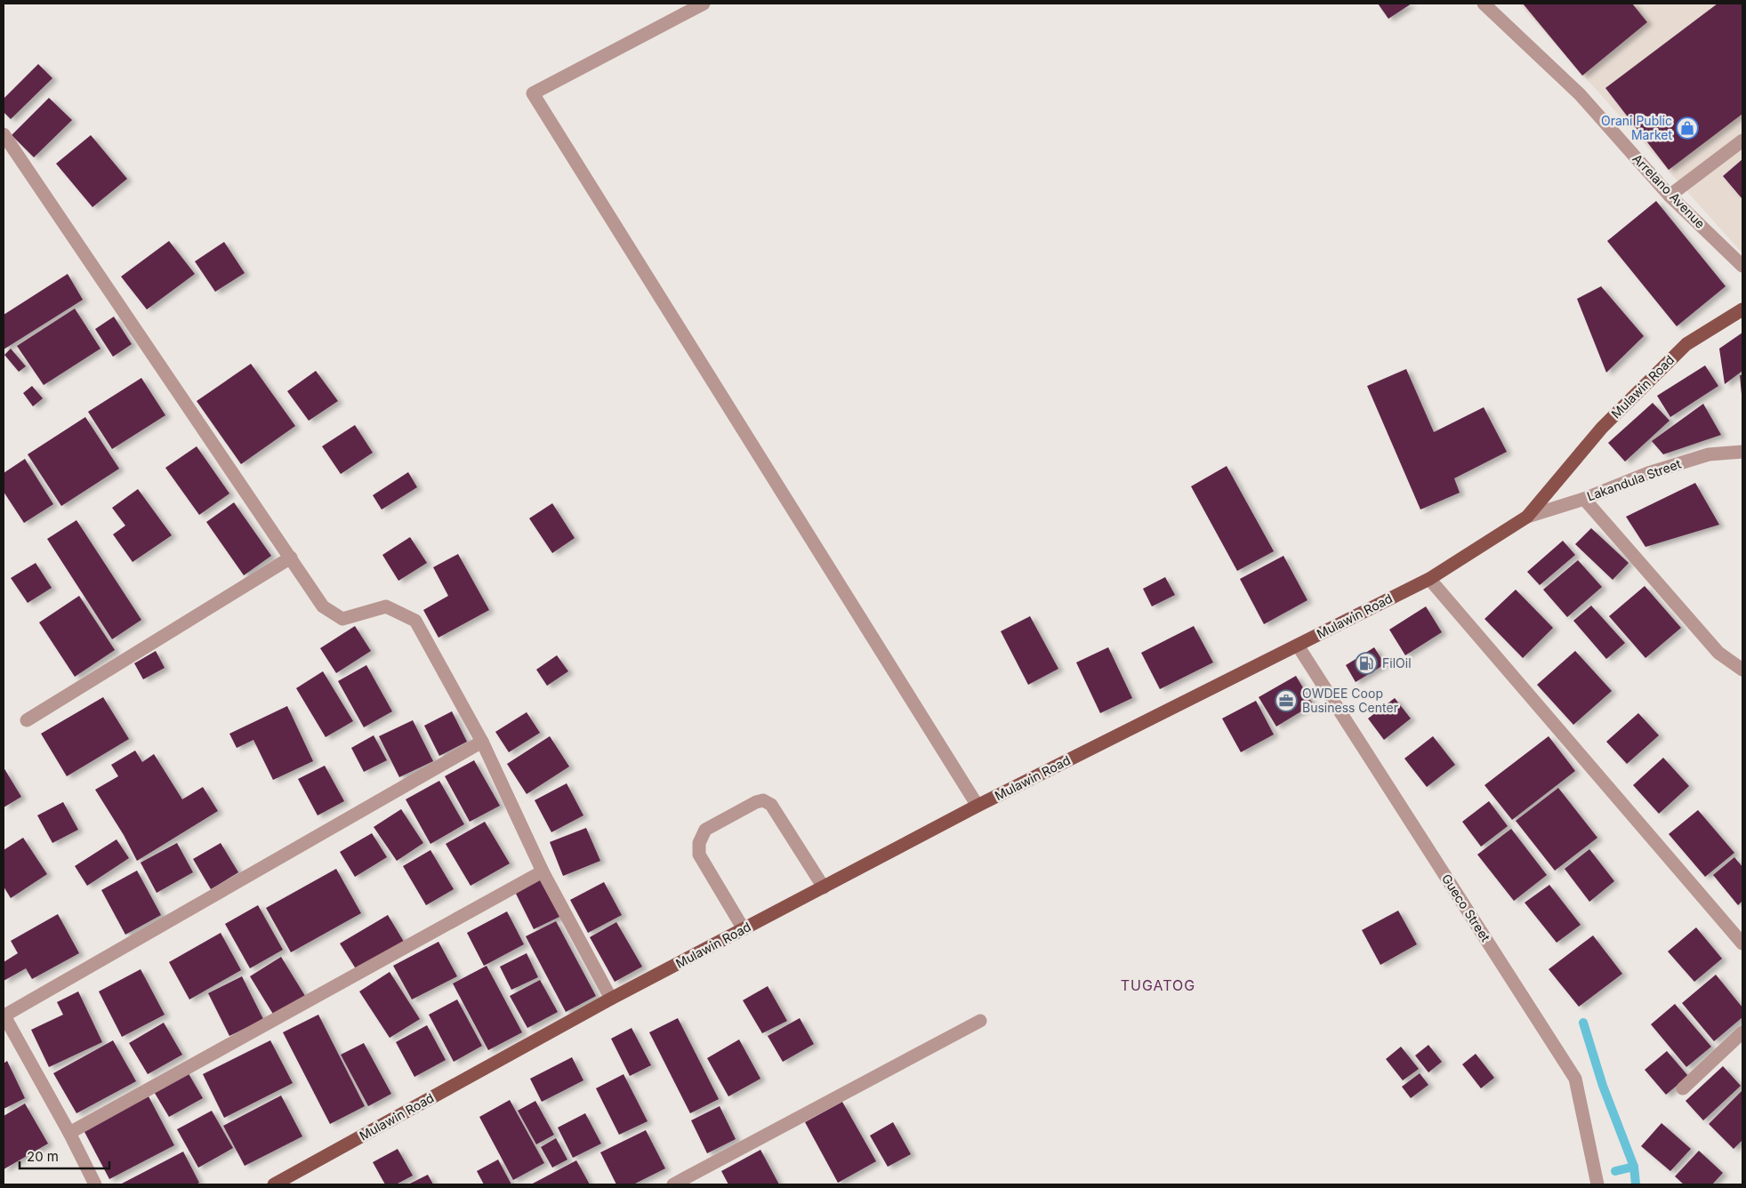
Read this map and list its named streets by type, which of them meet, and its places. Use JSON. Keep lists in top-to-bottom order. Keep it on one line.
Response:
{"streets":{"main road":["Mulawin Road"],"street":["Arrelano Avenue","Lakandula Street","Gueco Street"]},"crossings":[["Mulawin Road","Lakandula Street"],["Mulawin Road","Gueco Street"]],"districts":["TUGATOG"],"places":{"shop":["Orani Public Market"],"fuel station":["FilOil"],"office":["OWDEE Coop Business Center"]},"scale_bar":"20 m"}
